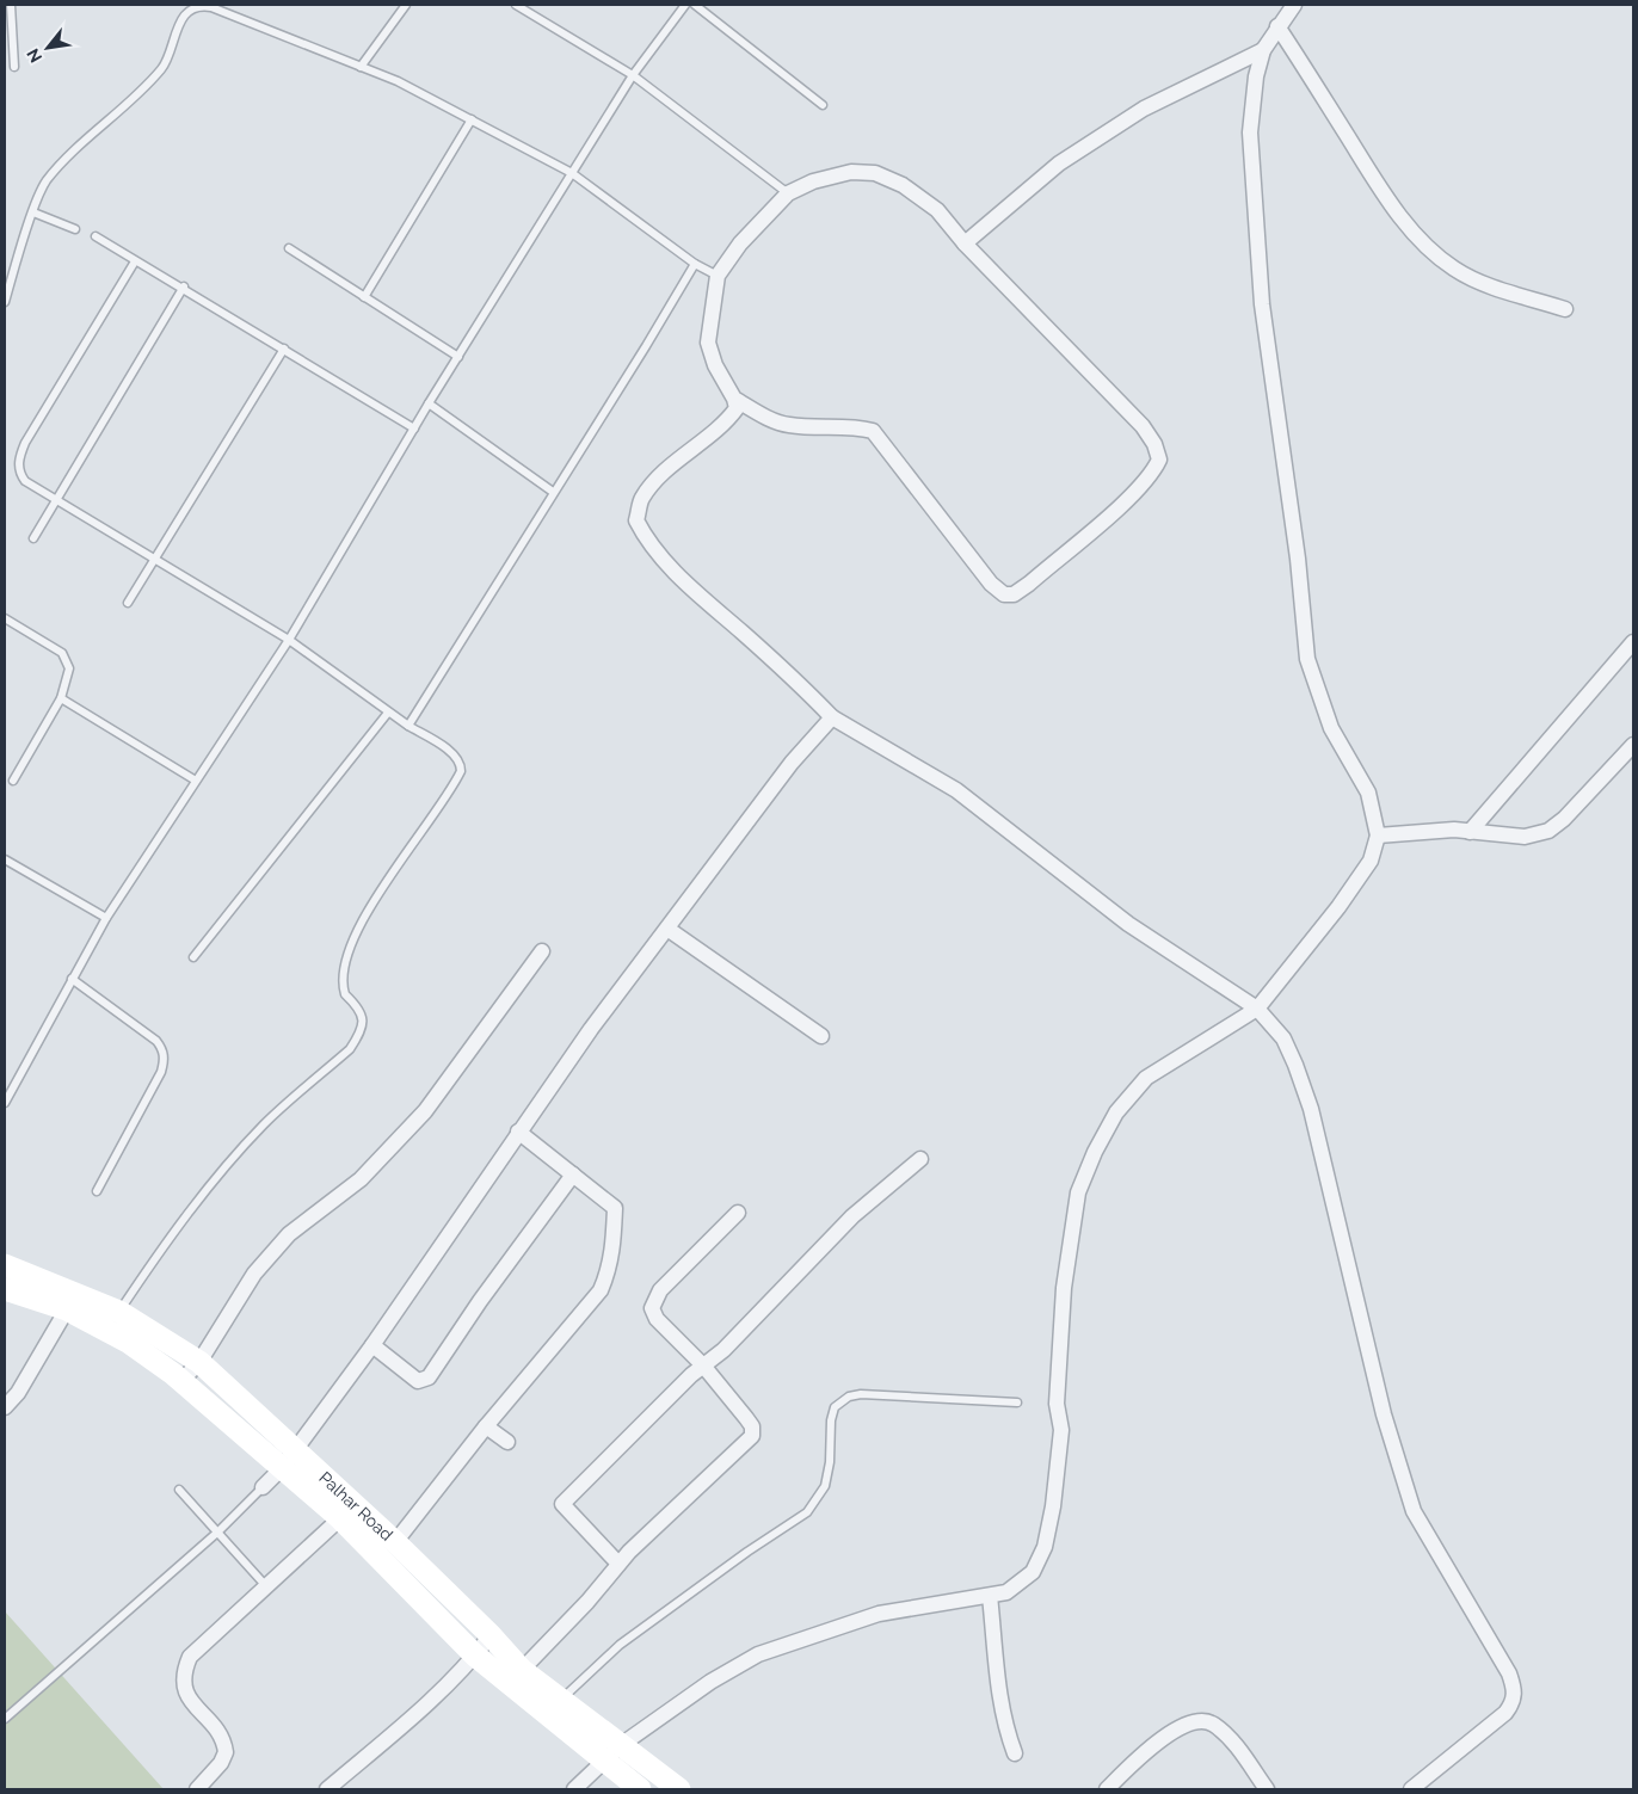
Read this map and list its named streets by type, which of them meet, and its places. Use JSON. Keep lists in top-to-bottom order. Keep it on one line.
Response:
{"streets":{"main road":["Palhar Road"]},"north":"bottom left"}
